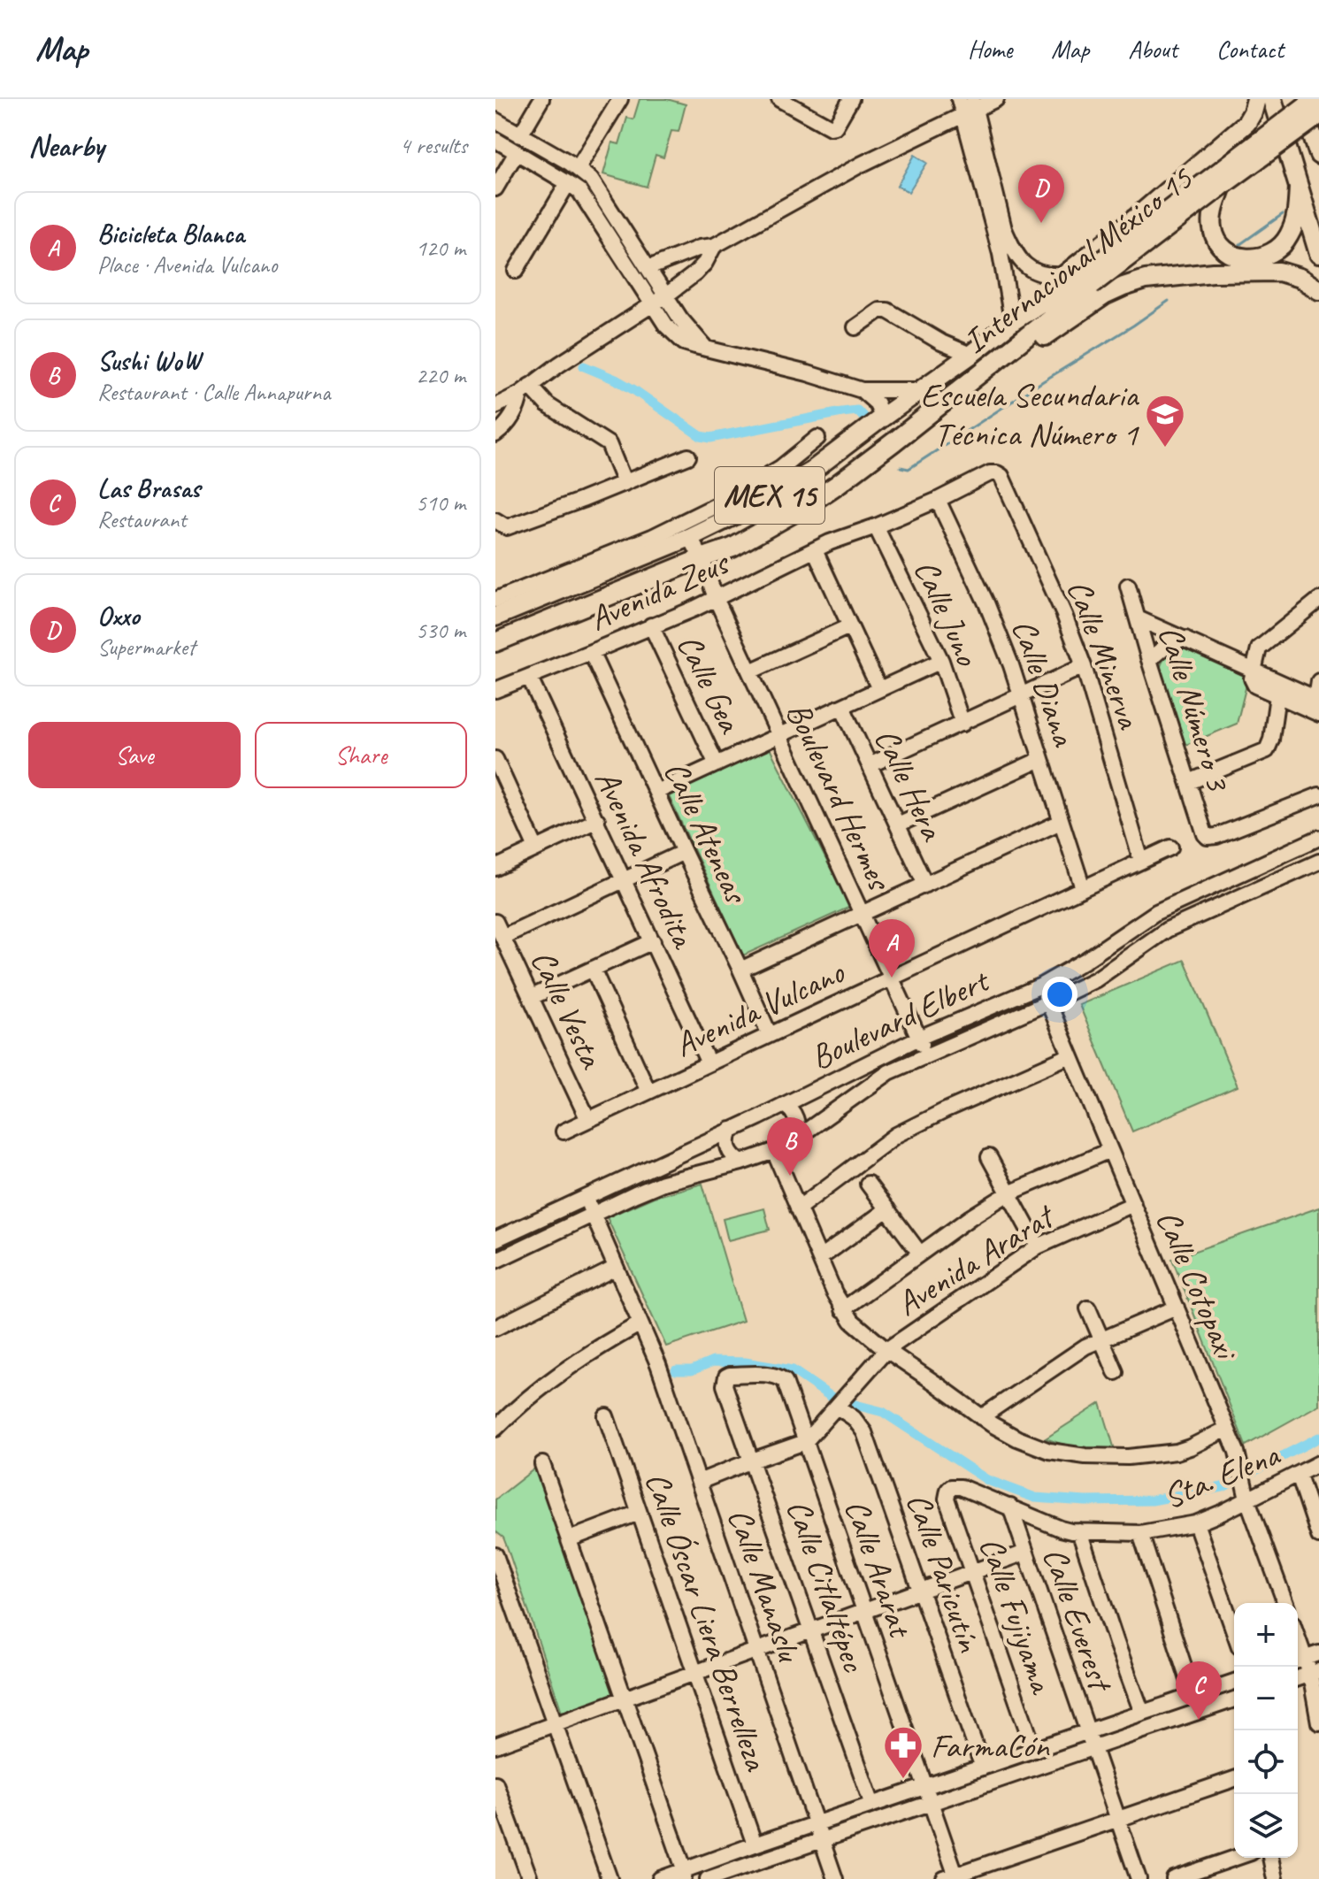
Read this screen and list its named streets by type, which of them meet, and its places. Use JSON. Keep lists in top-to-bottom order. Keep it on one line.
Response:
{"streets":{"main road":["Internacional México 15","MEX 15"],"street":["Avenida Zeus","Calle Juno","Calle Minerva","Calle Diana","Calle Gea","Calle Número 3","Calle Hera","Boulevard Hermes","Calle Ateneas","Avenida Afrodita","Calle Vesta","Avenida Vulcano","Boulevard Elbert","Avenida Ararat","Calle Cotopaxi","Sta. Elena","Calle Ararat","Calle Paricutín","Calle Manaslu","Calle Citlaltépec","Calle Fujiyama","Calle Everest","Calle Óscar Liera Berrelleza"]},"crossings":[["Internacional México 15","Boulevard Hermes"],["Avenida Zeus","Calle Juno"],["Avenida Zeus","Calle Minerva"],["Avenida Zeus","Calle Diana"],["Avenida Zeus","Calle Gea"],["Avenida Zeus","Boulevard Hermes"],["Avenida Zeus","Calle Ateneas"],["Avenida Zeus","Avenida Afrodita"],["Calle Minerva","Avenida Vulcano"],["Calle Diana","Avenida Vulcano"],["Boulevard Hermes","Avenida Vulcano"],["Boulevard Hermes","Boulevard Elbert"],["Calle Ateneas","Avenida Vulcano"],["Avenida Afrodita","Avenida Vulcano"],["Calle Vesta","Avenida Vulcano"],["Boulevard Elbert","Calle Cotopaxi"],["Boulevard Elbert","Calle Manaslu"],["Avenida Ararat","Calle Cotopaxi"],["Avenida Ararat","Calle Ararat"],["Avenida Ararat","Calle Paricutín"],["Calle Cotopaxi","Sta. Elena"],["Sta. Elena","Calle Fujiyama"],["Sta. Elena","Calle Everest"],["Calle Ararat","Calle Citlaltépec"]],"places":{"school or university":["Escuela Secundaria Técnica Número 1"],"pharmacy":["FarmaCón"]},"page":{"header":"Map","nav":["Home","Map","About","Contact"],"heading":["Nearby","4 results"],"pins":["D","A","B","C"],"list":[{"mark":"A","name":"Bicicleta Blanca","note":"Place · Avenida Vulcano","value":"120 m"},{"mark":"B","name":"Sushi WoW","note":"Restaurant · Calle Annapurna","value":"220 m"},{"mark":"C","name":"Las Brasas","note":"Restaurant","value":"510 m"},{"mark":"D","name":"Oxxo","note":"Supermarket","value":"530 m"}],"buttons":["Save","Share"],"map_buttons":["+","−"]}}
